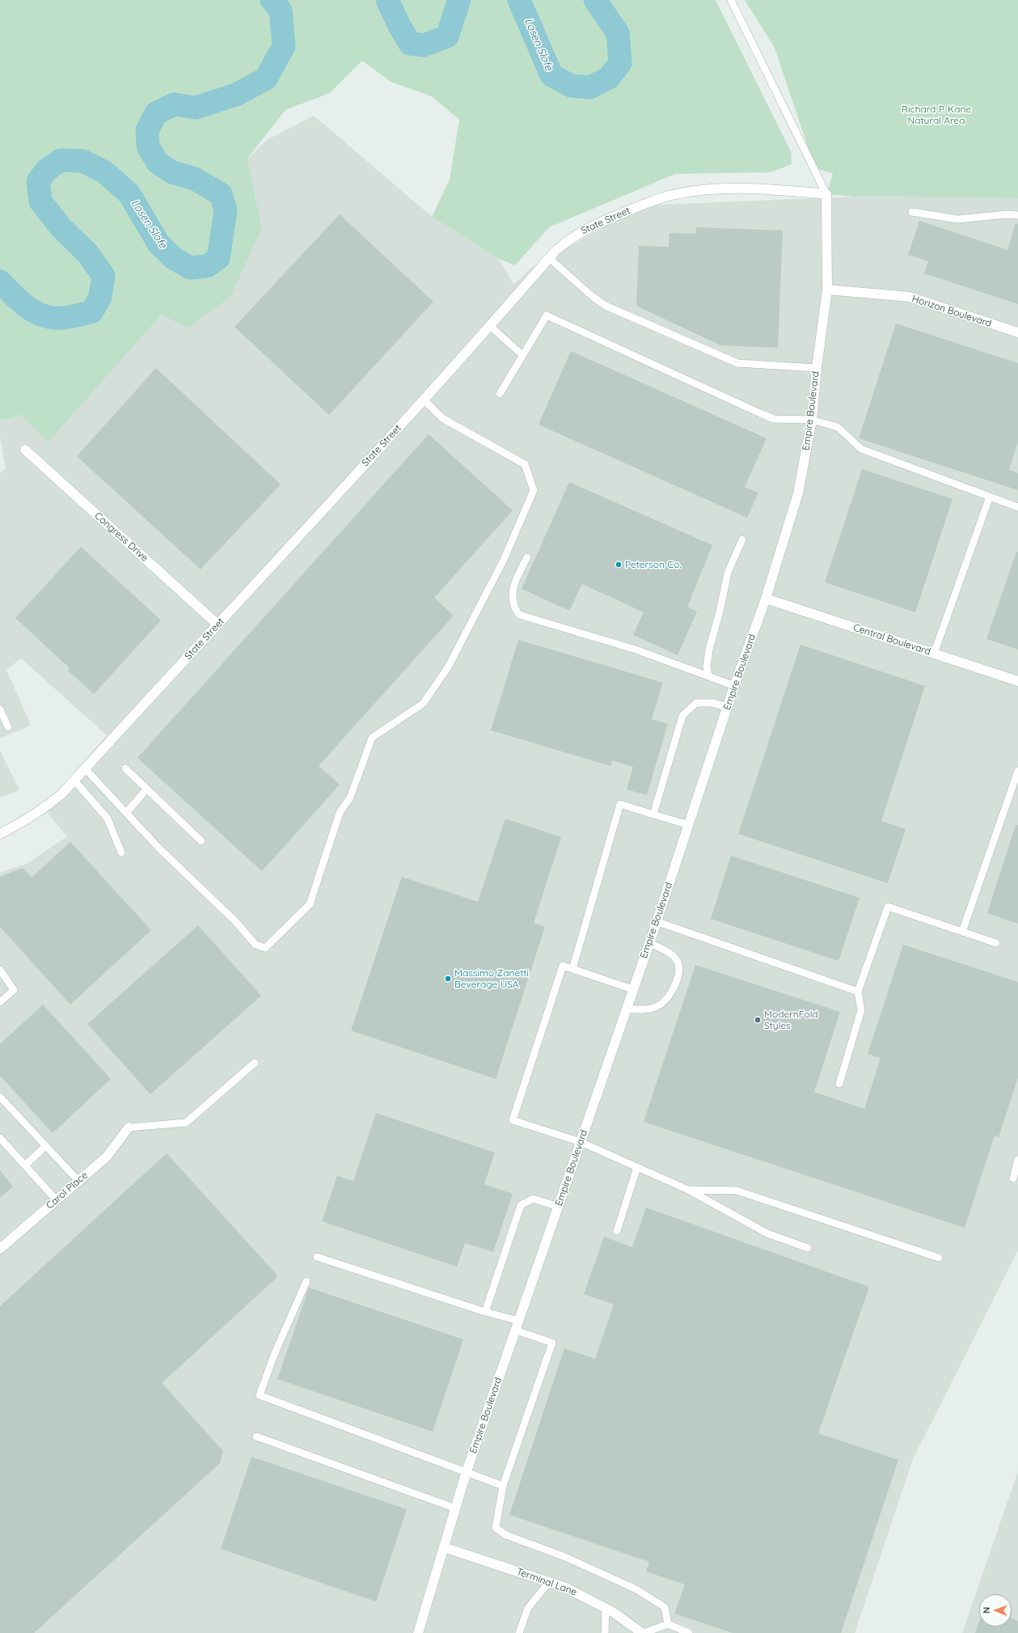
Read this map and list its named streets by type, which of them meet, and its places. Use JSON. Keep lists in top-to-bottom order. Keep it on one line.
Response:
{"streets":{"street":["State Street","Horizon Boulevard","Empire Boulevard","Congress Drive","Central Boulevard","Carol Place","Terminal Lane"]},"crossings":[["State Street","Empire Boulevard"],["State Street","Congress Drive"],["Horizon Boulevard","Empire Boulevard"],["Empire Boulevard","Central Boulevard"],["Empire Boulevard","Terminal Lane"]],"water":["Losen Slofe"],"parks":["Richard P. Kane Natural Area"],"places":["Peterson Co.","Massimo Zanetti Beverage USA","ModernFold Styles"],"north":"left"}
